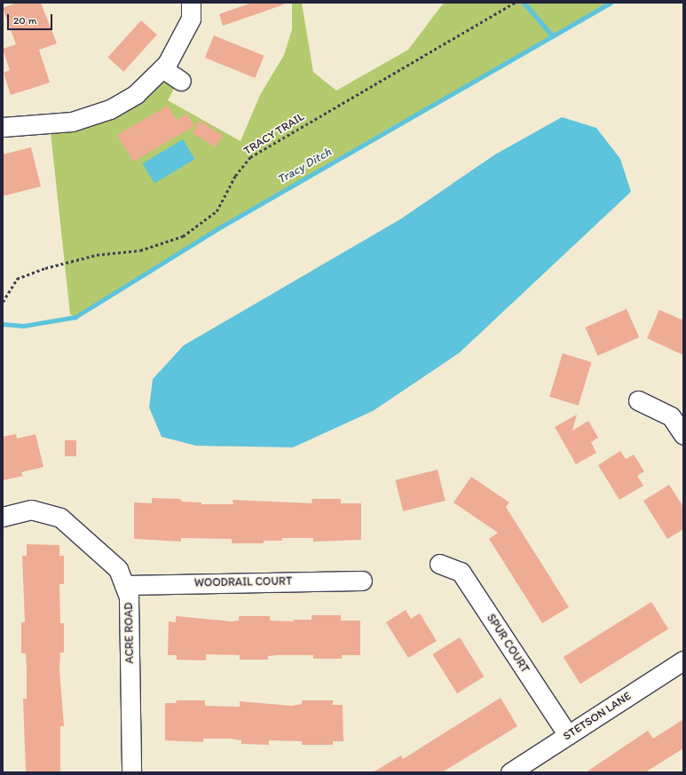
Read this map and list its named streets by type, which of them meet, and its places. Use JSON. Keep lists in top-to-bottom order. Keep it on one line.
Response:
{"streets":{"street":["WOODRAIL COURT","ACRE ROAD","SPUR COURT","STETSON LANE"],"path":["TRACY TRAIL"]},"crossings":[["WOODRAIL COURT","ACRE ROAD"],["SPUR COURT","STETSON LANE"]],"water":["Tracy Ditch"],"scale_bar":"20 m"}
